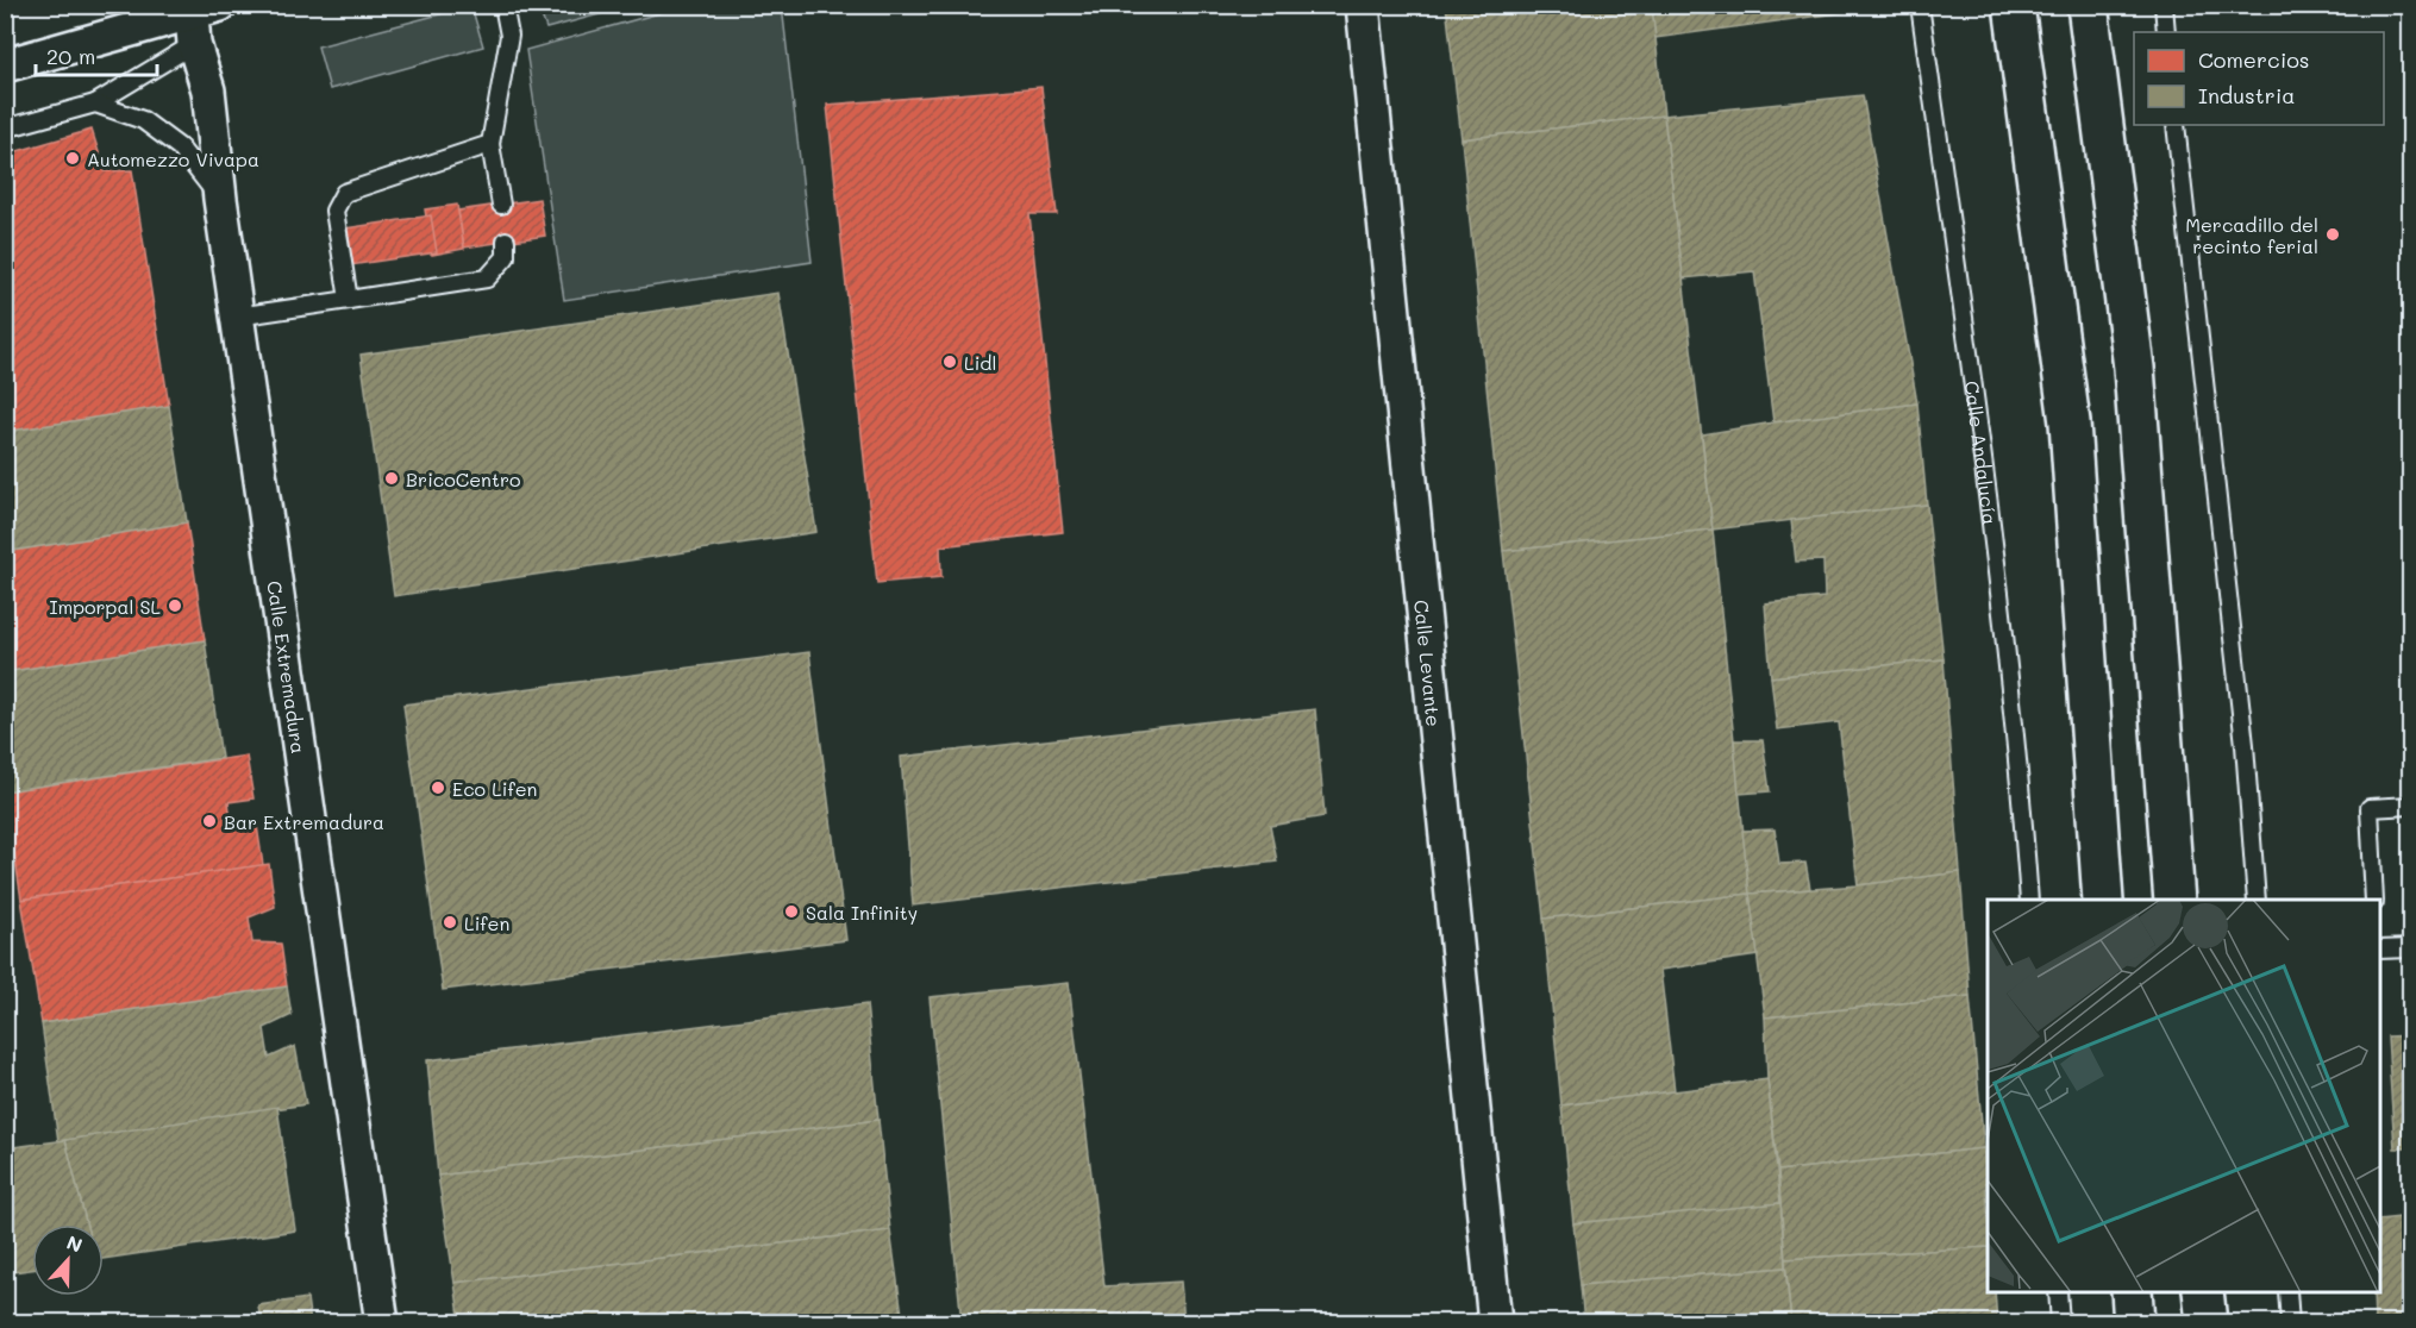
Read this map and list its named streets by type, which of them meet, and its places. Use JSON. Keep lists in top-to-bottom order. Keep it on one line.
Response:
{"streets":{"street":["Calle Levante","Calle Extremadura"],"lane":["Calle Andalucía"]},"places":["Automezzo Vivapa","Mercadillo del recinto ferial","Lidl","BricoCentro","Imporpal SL","Eco Lifen","Bar Extremadura","Sala Infinity","Lifen"],"legend":["Comercios","Industria"],"scale_bar":"20 m","north":"top"}
